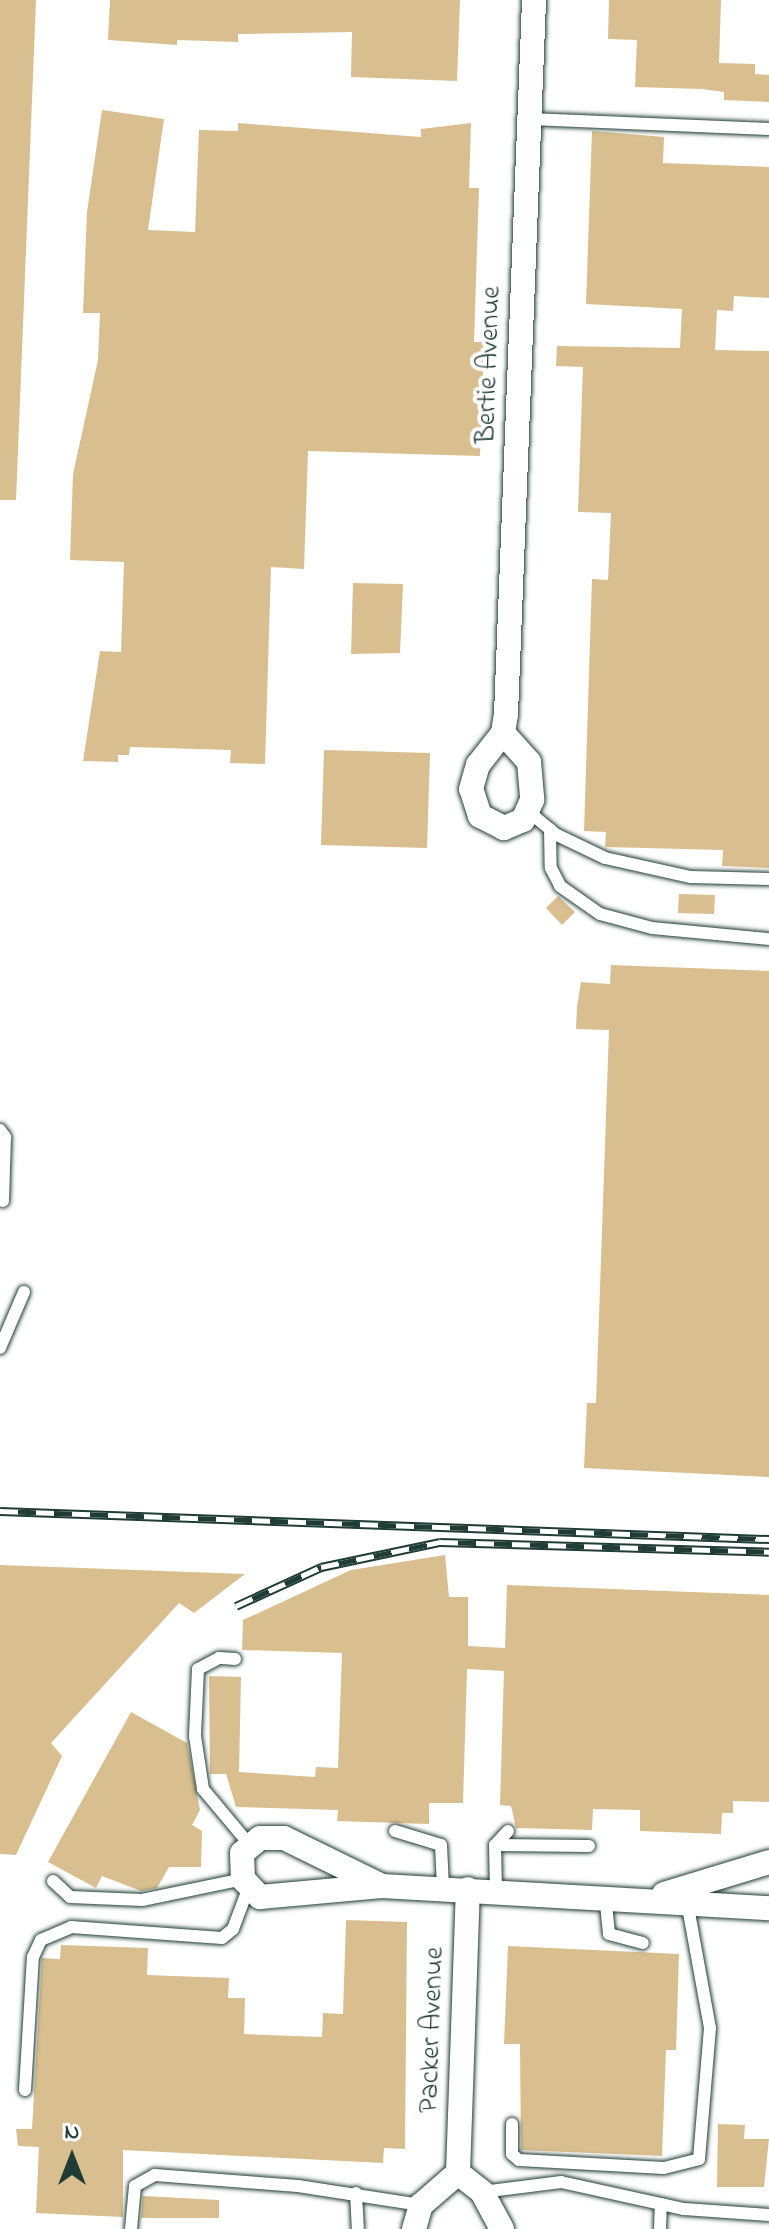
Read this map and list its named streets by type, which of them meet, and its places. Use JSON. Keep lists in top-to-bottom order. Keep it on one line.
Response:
{"streets":{"street":["Bertie Avenue","Packer Avenue"]},"north":"top"}
